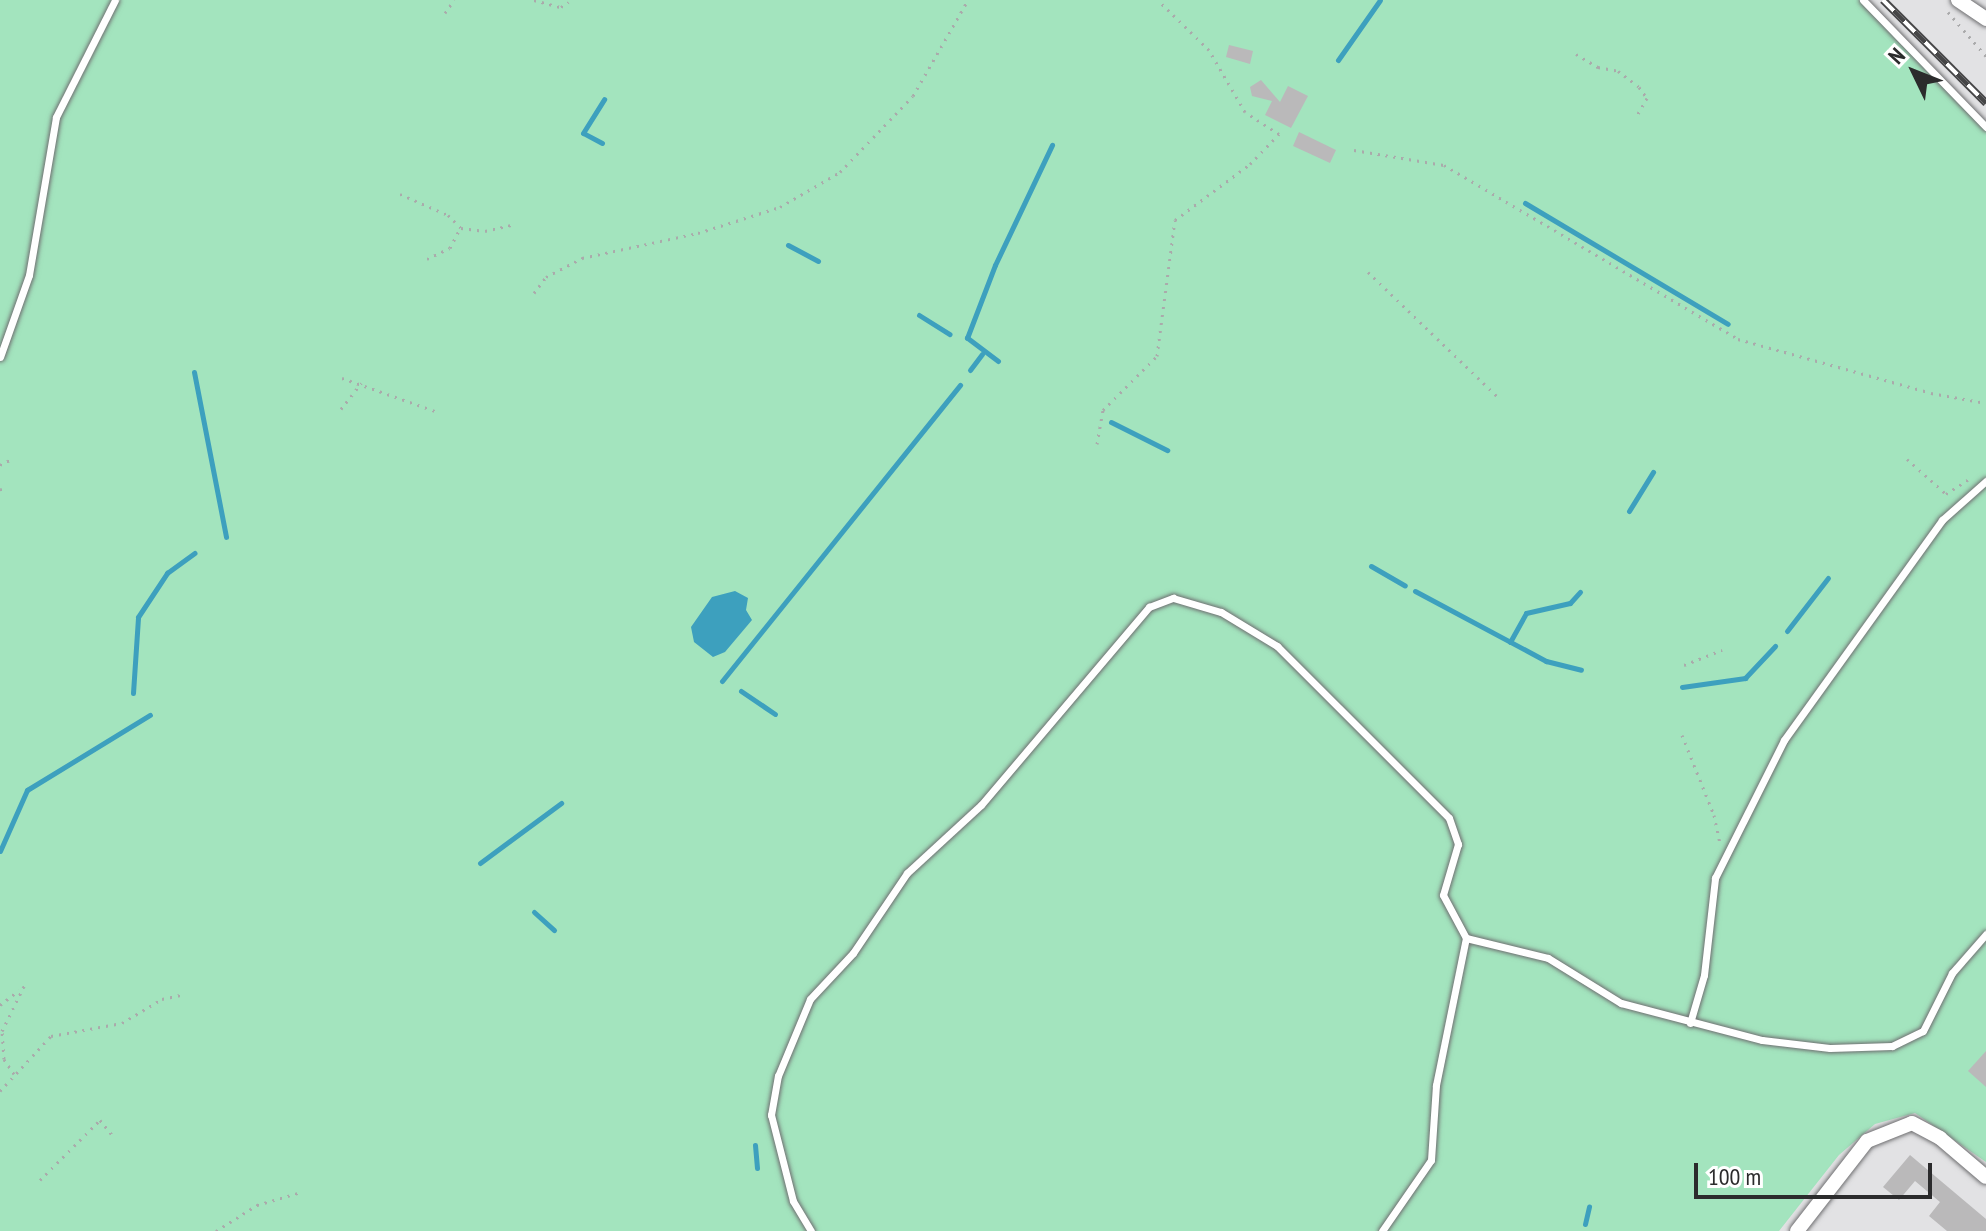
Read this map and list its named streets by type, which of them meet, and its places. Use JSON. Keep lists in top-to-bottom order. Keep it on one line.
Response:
{"scale_bar":"100 m","north":"top left"}
